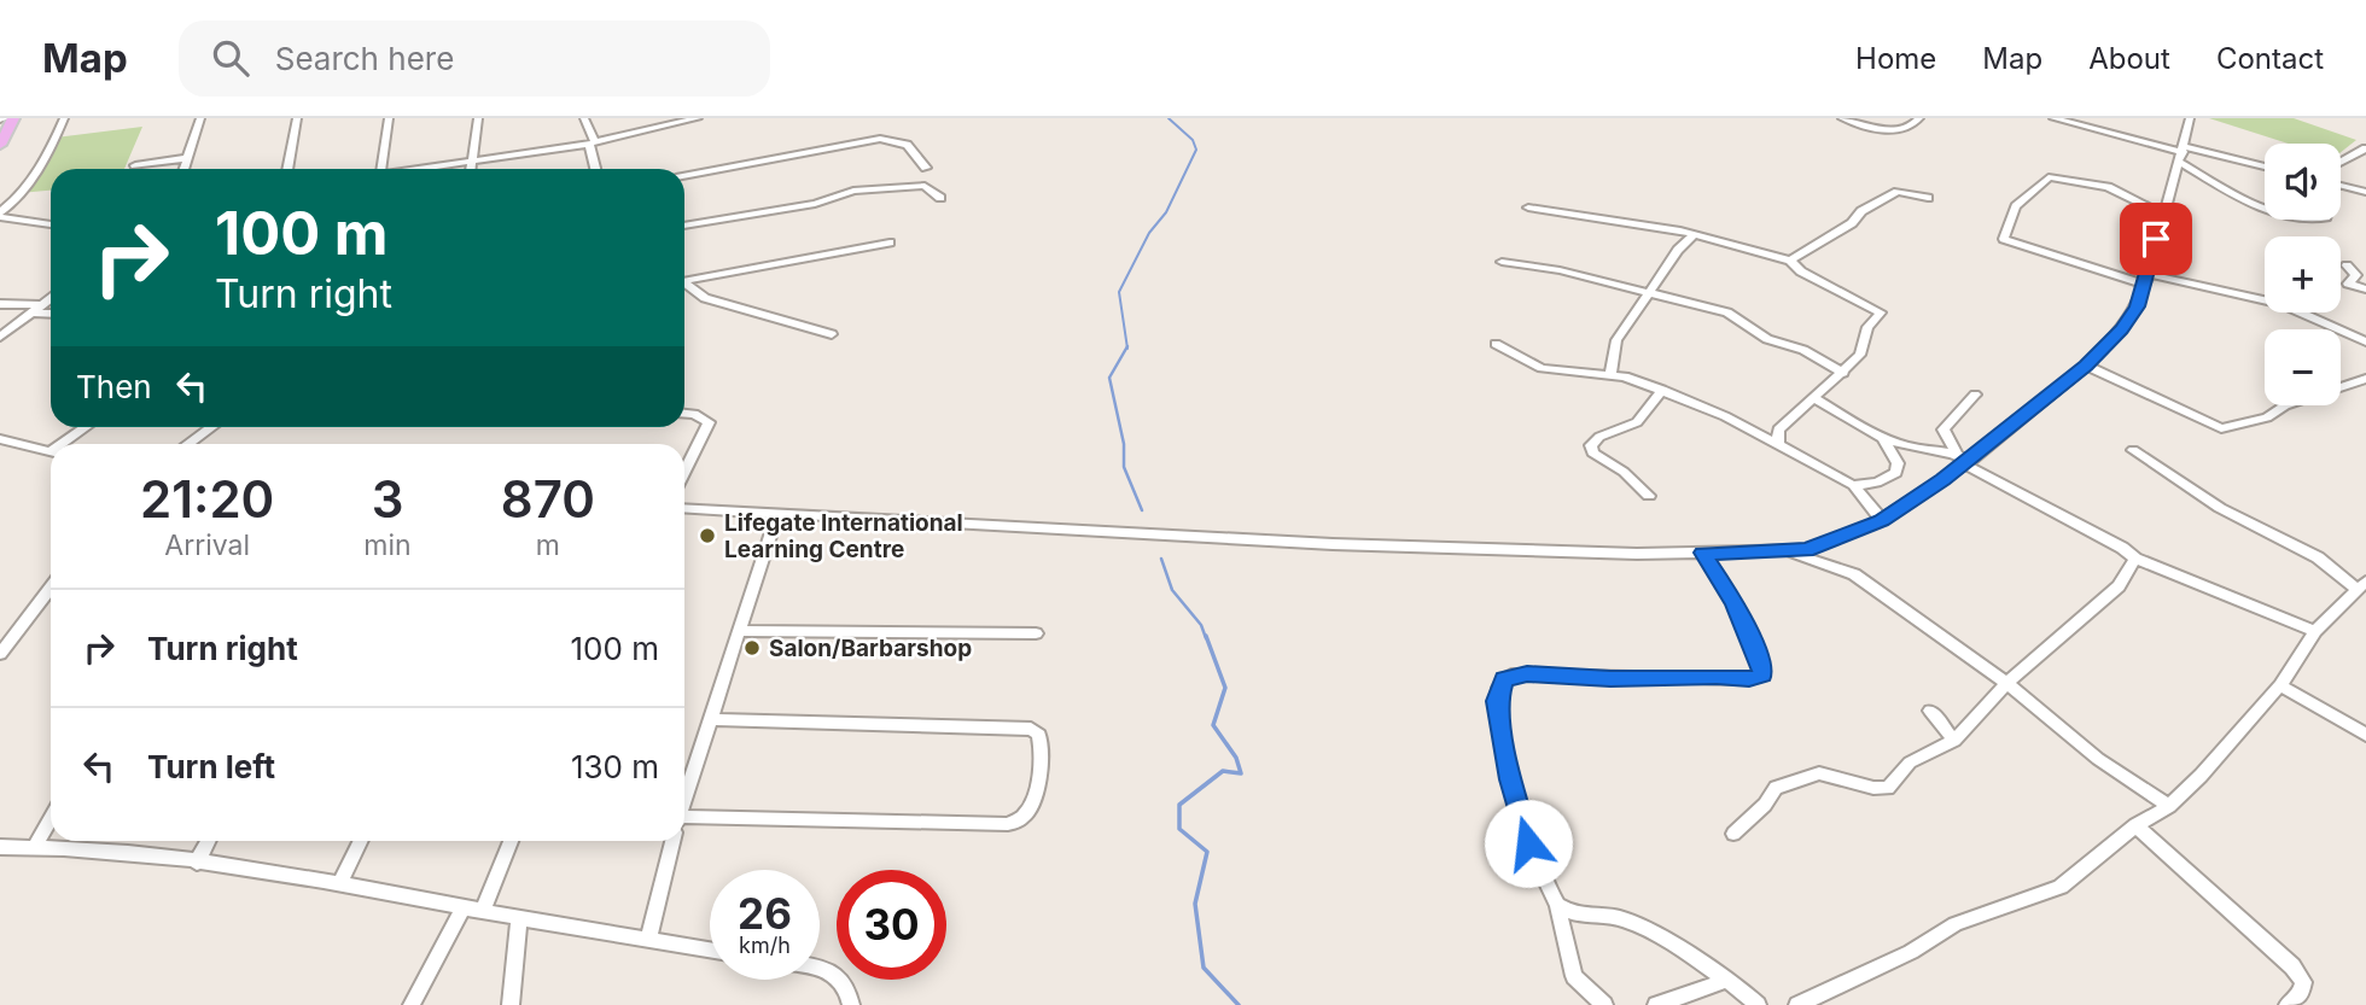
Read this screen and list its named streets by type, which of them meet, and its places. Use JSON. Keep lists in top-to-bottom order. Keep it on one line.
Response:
{"places":["Lifegate International Learning Centre","Salon/Barbarshop"],"page":{"header":"Map","search":"Search here","nav":["Home","Map","About","Contact"],"map_buttons":["+","−"],"turn":["100 m","Turn right"],"then":"Then","eta":["21:20","Arrival","3","min","870","m"],"list":[{"name":"Turn right","value":"100 m"},{"name":"Turn left","value":"130 m"}],"speed":"26 km/h","limit":"30"}}
